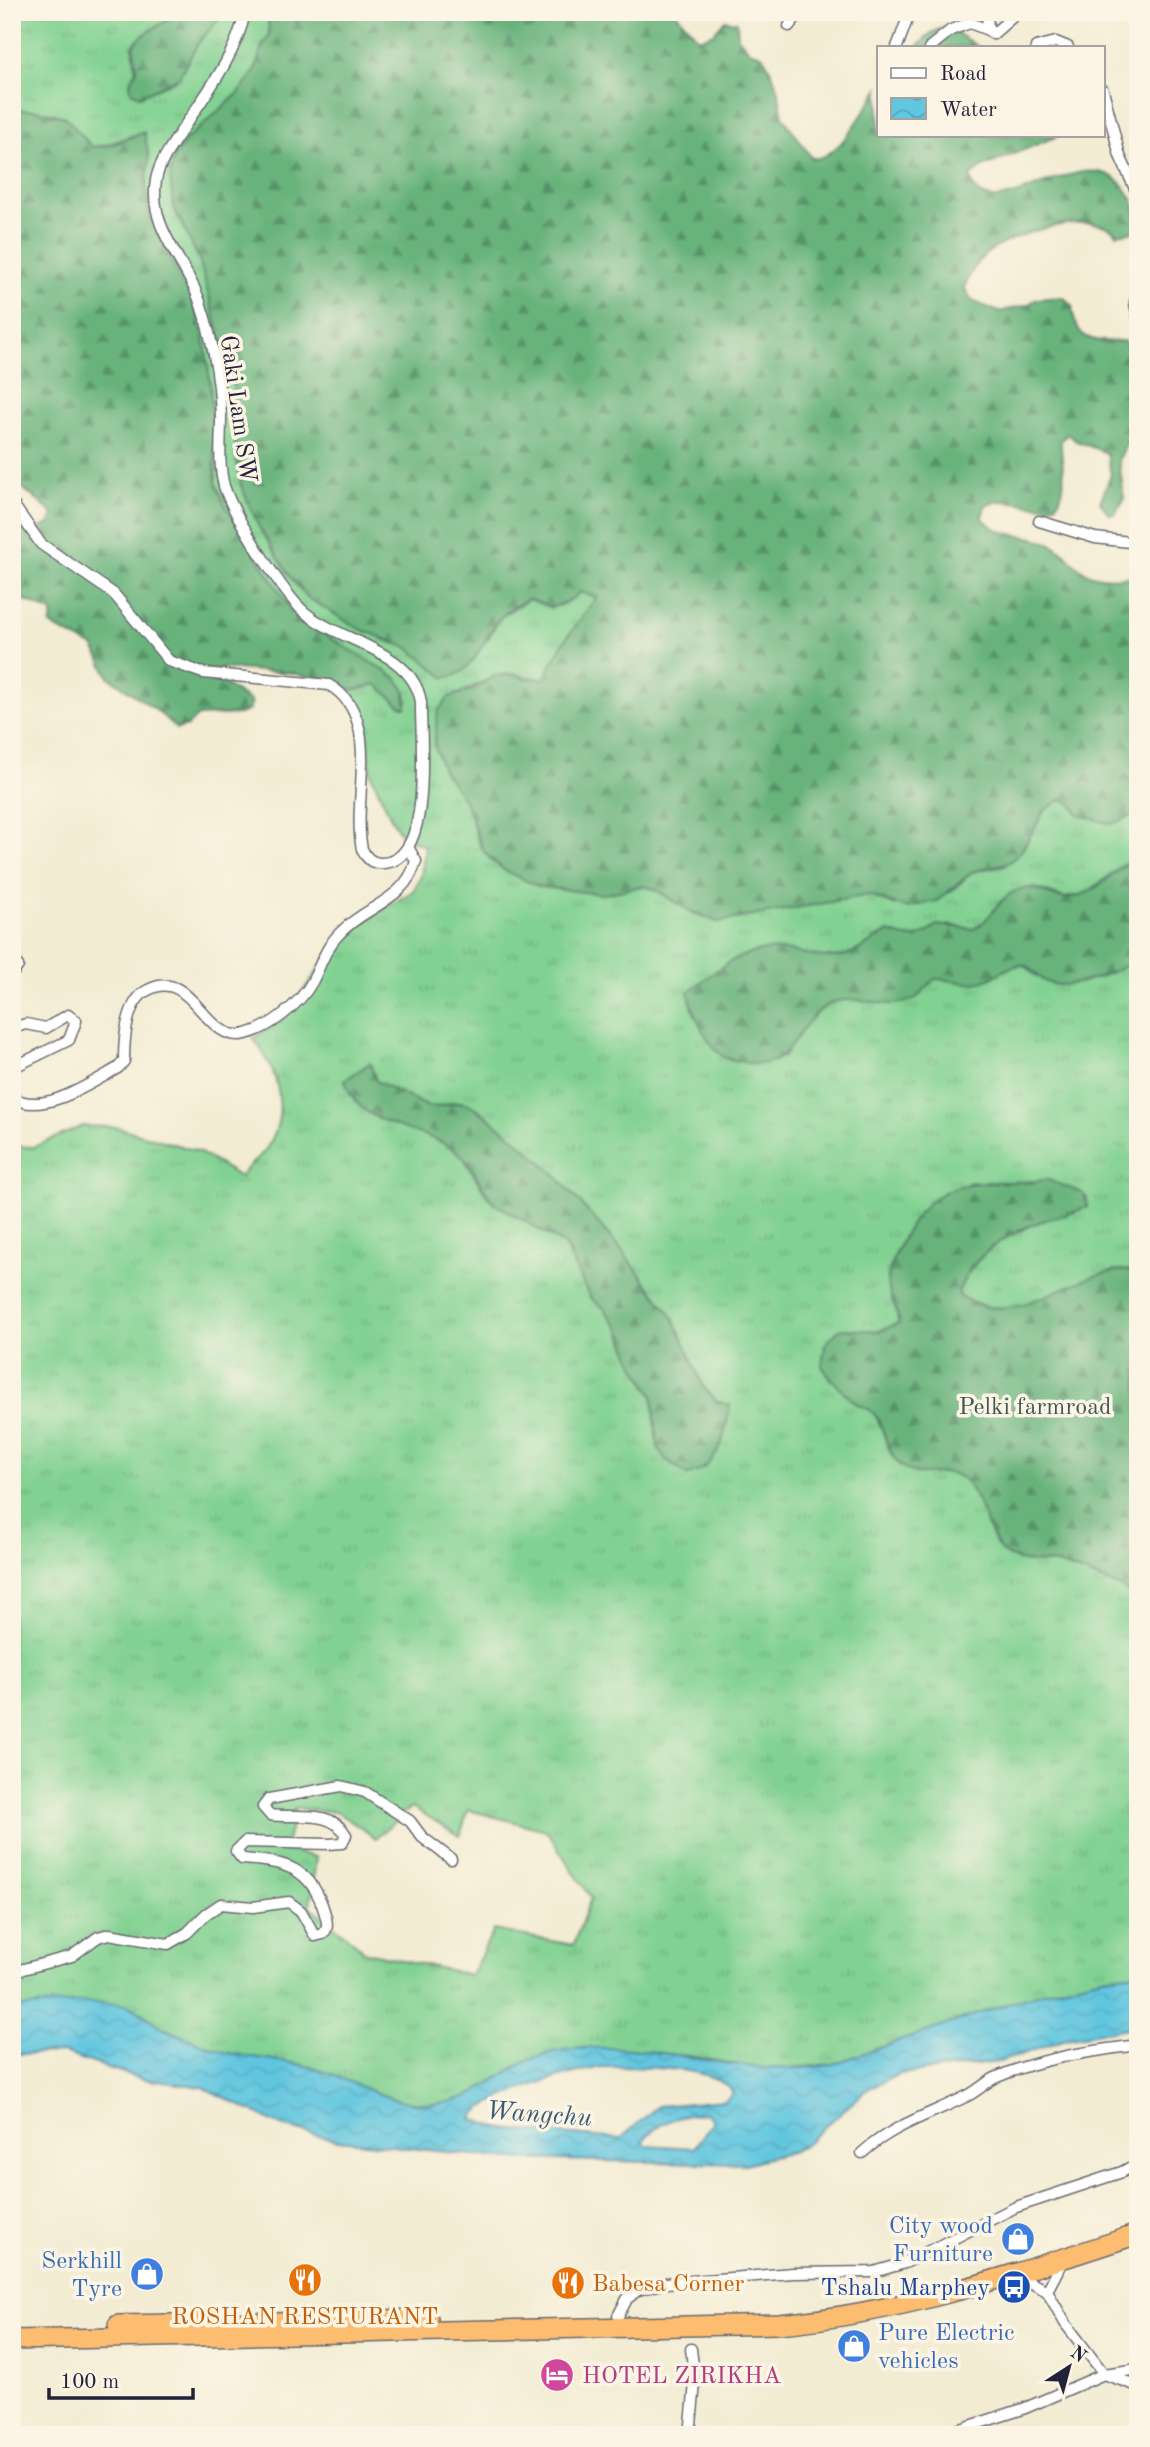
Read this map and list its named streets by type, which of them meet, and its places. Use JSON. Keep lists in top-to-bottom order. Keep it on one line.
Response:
{"streets":{"street":["Gaki Lam SW"]},"water":["Wangchu"],"parks":["Pelki farmroad"],"places":{"shop":["City wood Furniture","Serkhill Tyre","Pure Electric vehicles"],"restaurant":["ROSHAN RESTURANT","Babesa Corner"],"bus stop":["Tshalu Marphey"],"hotel":["HOTEL ZIRIKHA"]},"legend":["Road","Water"],"scale_bar":"100 m","north":"top right"}
